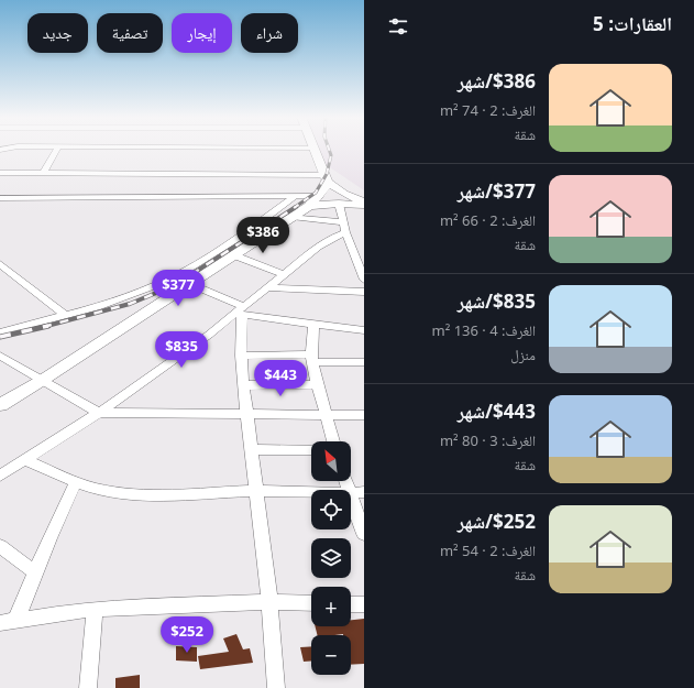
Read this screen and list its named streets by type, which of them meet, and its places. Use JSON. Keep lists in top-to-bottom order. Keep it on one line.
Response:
{"north":"top left","page":{"heading":"العقارات: 5","chip":["شراء","إيجار","تصفية","جديد"],"list":[{"name":"$386/شهر","note":"الغرف: 2 · 74 m² · شقة"},{"name":"$377/شهر","note":"الغرف: 2 · 66 m² · شقة"},{"name":"$835/شهر","note":"الغرف: 4 · 136 m² · منزل"},{"name":"$443/شهر","note":"الغرف: 3 · 80 m² · شقة"},{"name":"$252/شهر","note":"الغرف: 2 · 54 m² · شقة"}],"price":["$386","$377","$835","$443","$252"],"map_buttons":["+","−"]}}
